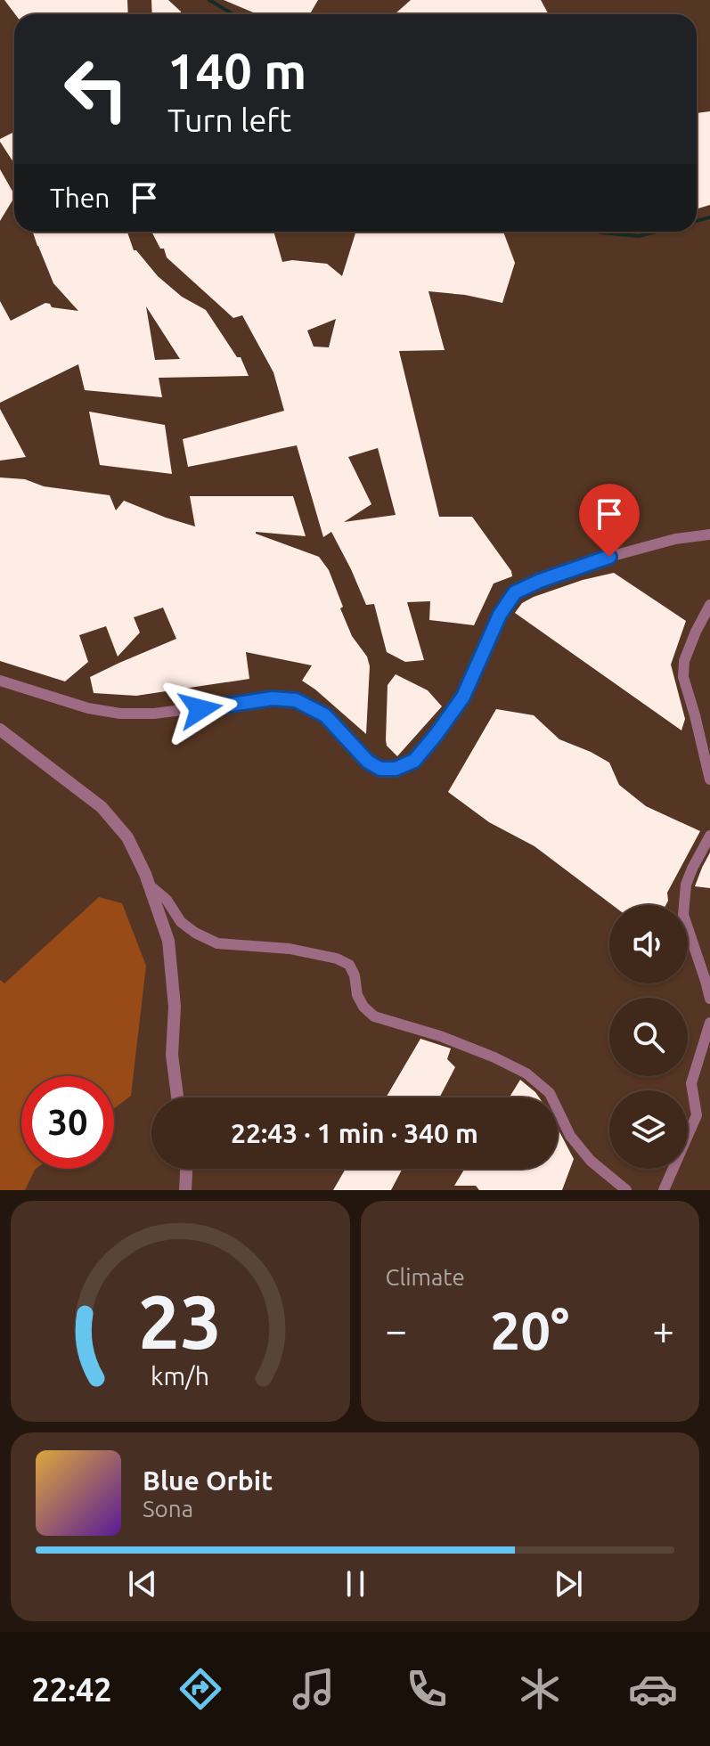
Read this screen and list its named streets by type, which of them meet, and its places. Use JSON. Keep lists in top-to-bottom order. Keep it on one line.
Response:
{"page":{"turn":["140 m","Turn left"],"then":"Then","limit":"30","trip":"22:43 · 1 min · 340 m","tile":"Climate","heat":["−","20°","+"],"song":["Blue Orbit","Sona"],"tabs":"22:42","gauge":["23","km/h"]}}
